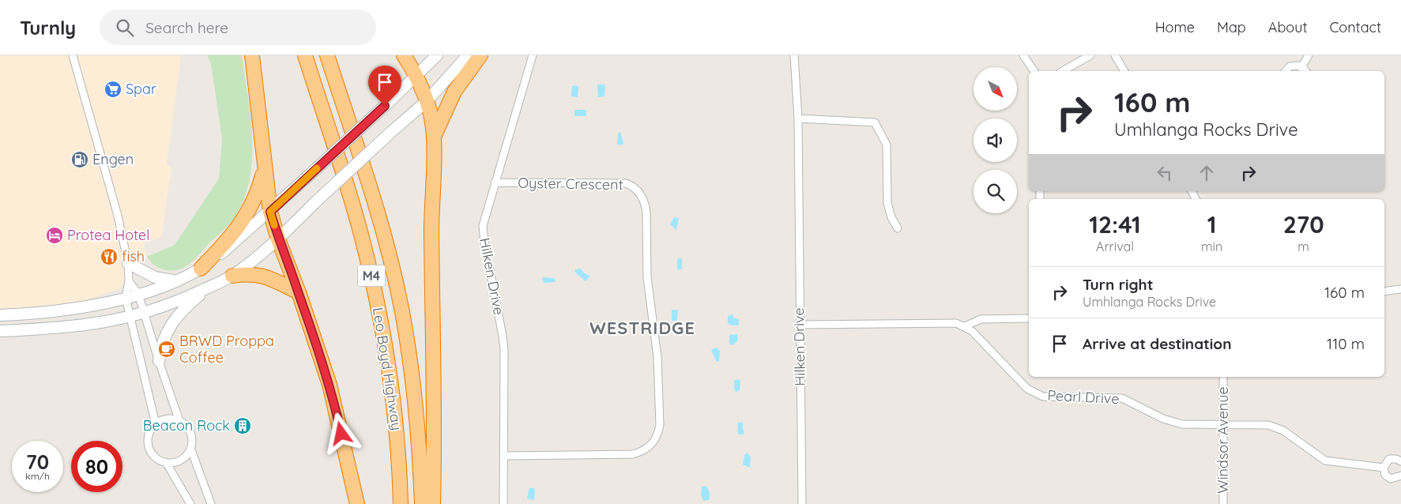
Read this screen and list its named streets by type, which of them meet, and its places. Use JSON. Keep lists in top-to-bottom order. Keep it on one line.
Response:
{"streets":{"highway":["M4","Leo Boyd Highway"],"street":["Oyster Crescent","Hilken Drive","Pearl Drive","Windsor Avenue"]},"crossings":[["Oyster Crescent","Hilken Drive"],["Hilken Drive","Pearl Drive"],["Pearl Drive","Windsor Avenue"]],"districts":["WESTRIDGE"],"places":{"supermarket":["Spar"],"fuel station":["Engen"],"hotel":["Protea Hotel"],"restaurant":["fish"],"cafe":["BRWD Proppa Coffee"],"building":["Beacon Rock"]},"north":"bottom right","page":{"header":"Turnly","search":"Search here","nav":["Home","Map","About","Contact"],"turn":["160 m","Umhlanga Rocks Drive"],"eta":["12:41","Arrival","1","min","270","m"],"list":[{"name":"Turn right","note":"Umhlanga Rocks Drive","value":"160 m"},{"name":"Arrive at destination","value":"110 m"}],"speed":"70 km/h","limit":"80"}}
